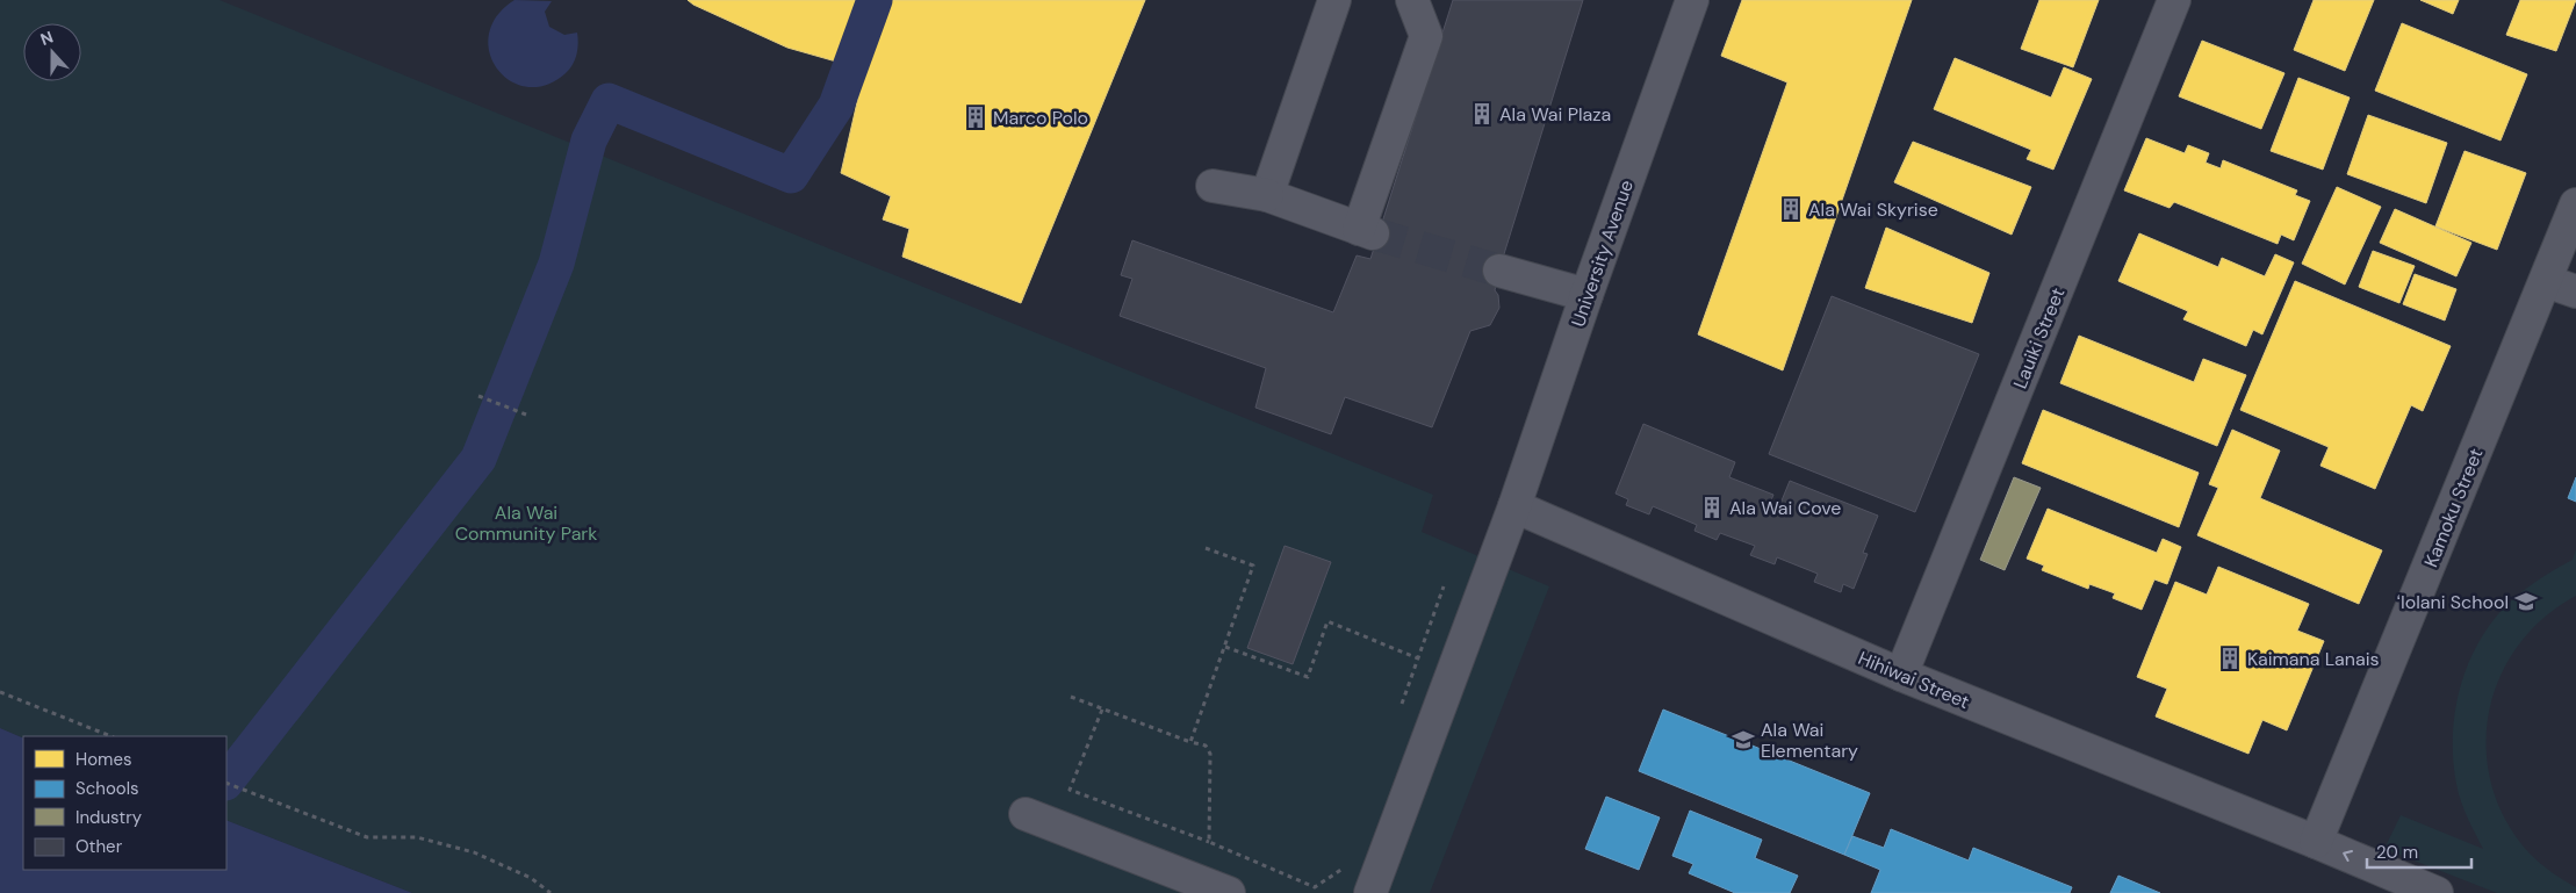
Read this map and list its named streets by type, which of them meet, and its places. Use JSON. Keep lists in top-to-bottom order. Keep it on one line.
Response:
{"streets":{"street":["University Avenue","Lauiki Street","Kamoku Street","Hihiwai Street"]},"crossings":[["University Avenue","Hihiwai Street"],["Lauiki Street","Hihiwai Street"],["Kamoku Street","Hihiwai Street"]],"parks":["Ala Wai Community Park"],"places":{"building":["Ala Wai Plaza","Marco Polo","Ala Wai Skyrise","Ala Wai Cove","Kaimana Lanais"],"school or university":["ʻIolani School","Ala Wai Elementary"]},"legend":["Homes","Schools","Industry","Other"],"scale_bar":"20 m","north":"top"}
